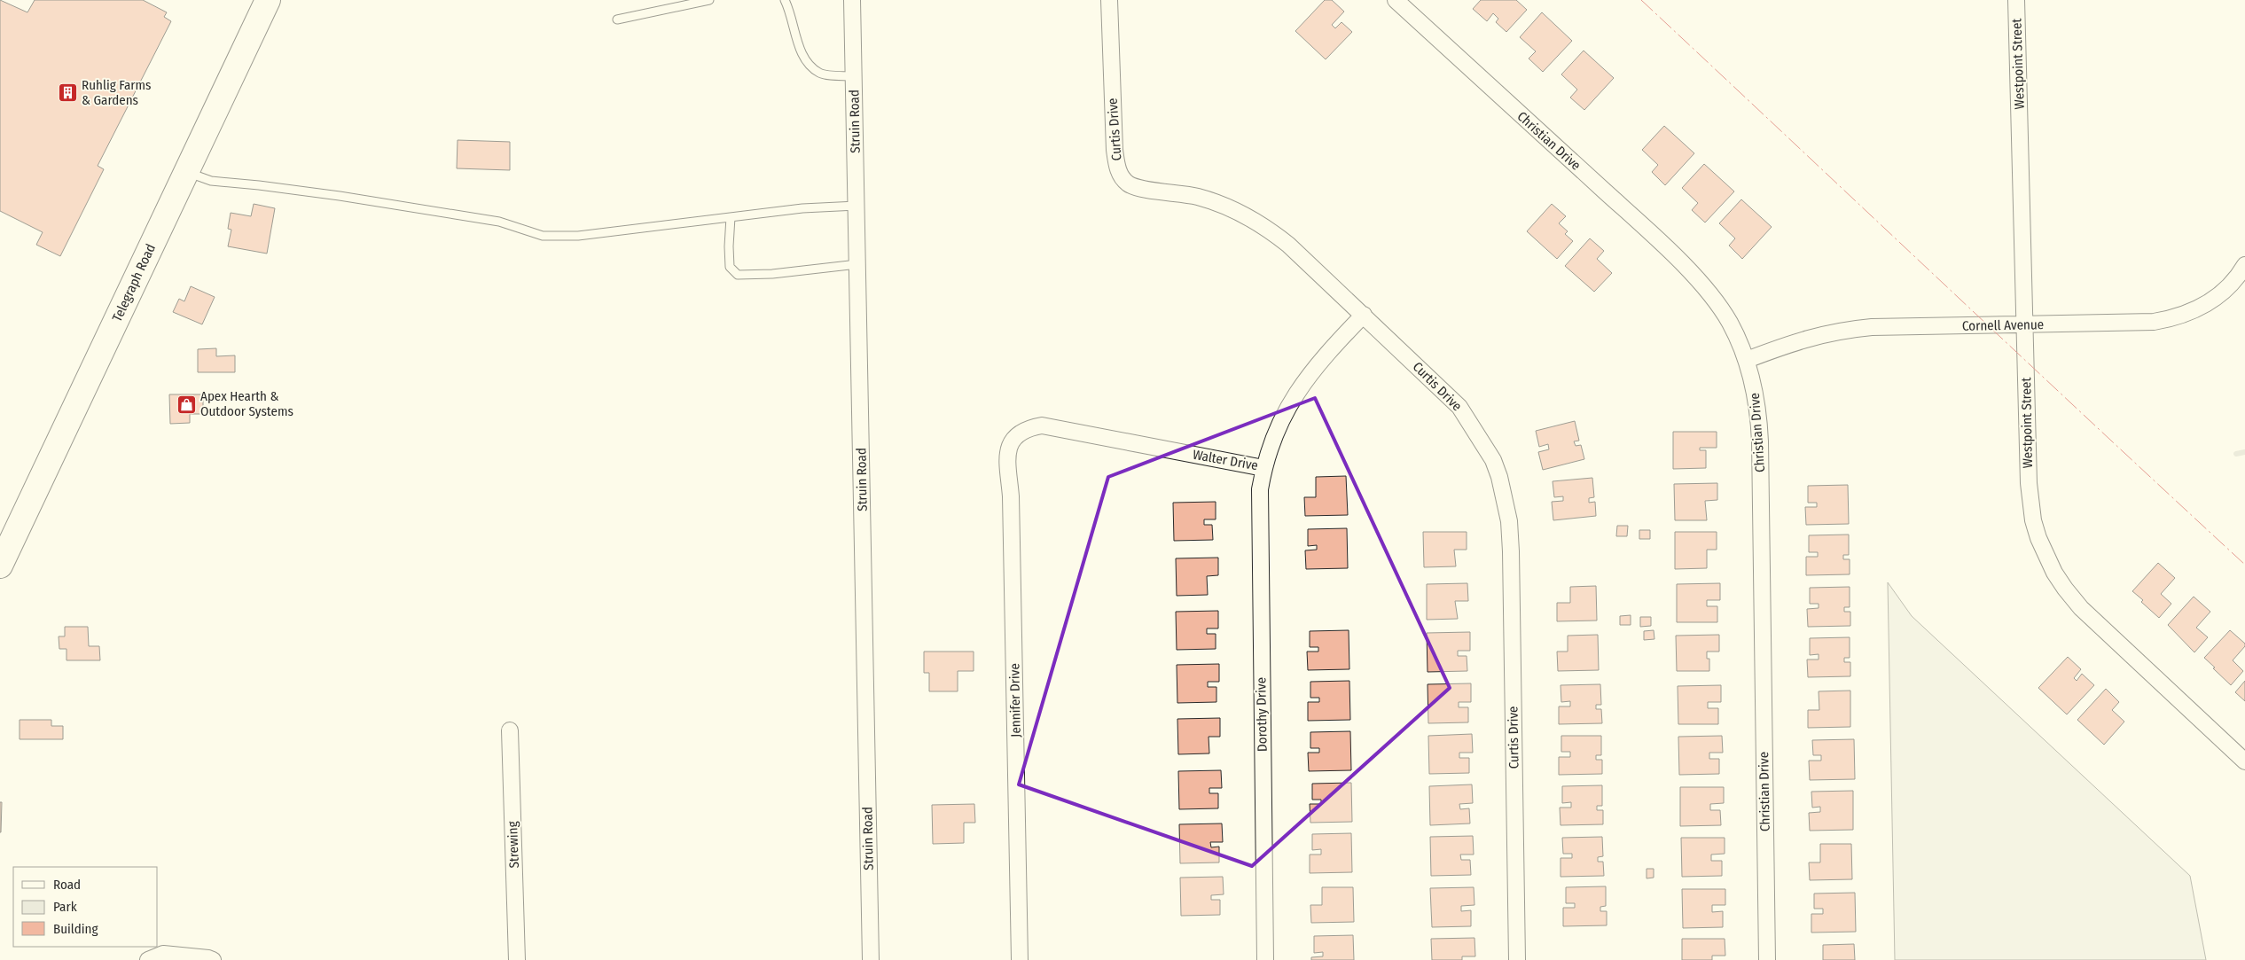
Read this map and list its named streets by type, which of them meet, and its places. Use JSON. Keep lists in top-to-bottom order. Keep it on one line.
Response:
{"streets":{"main road":["Telegraph Road"],"street":["Westpoint Street","Struin Road","Curtis Drive","Christian Drive","Cornell Avenue","Walter Drive","Jennifer Drive","Dorothy Drive","Strewing"]},"crossings":[["Westpoint Street","Cornell Avenue"],["Curtis Drive","Walter Drive"],["Christian Drive","Cornell Avenue"],["Walter Drive","Jennifer Drive"],["Walter Drive","Dorothy Drive"]],"places":{"building":["Ruhlig Farms & Gardens"],"shop":["Apex Hearth & Outdoor Systems"]},"legend":["Road","Park","Building"]}
